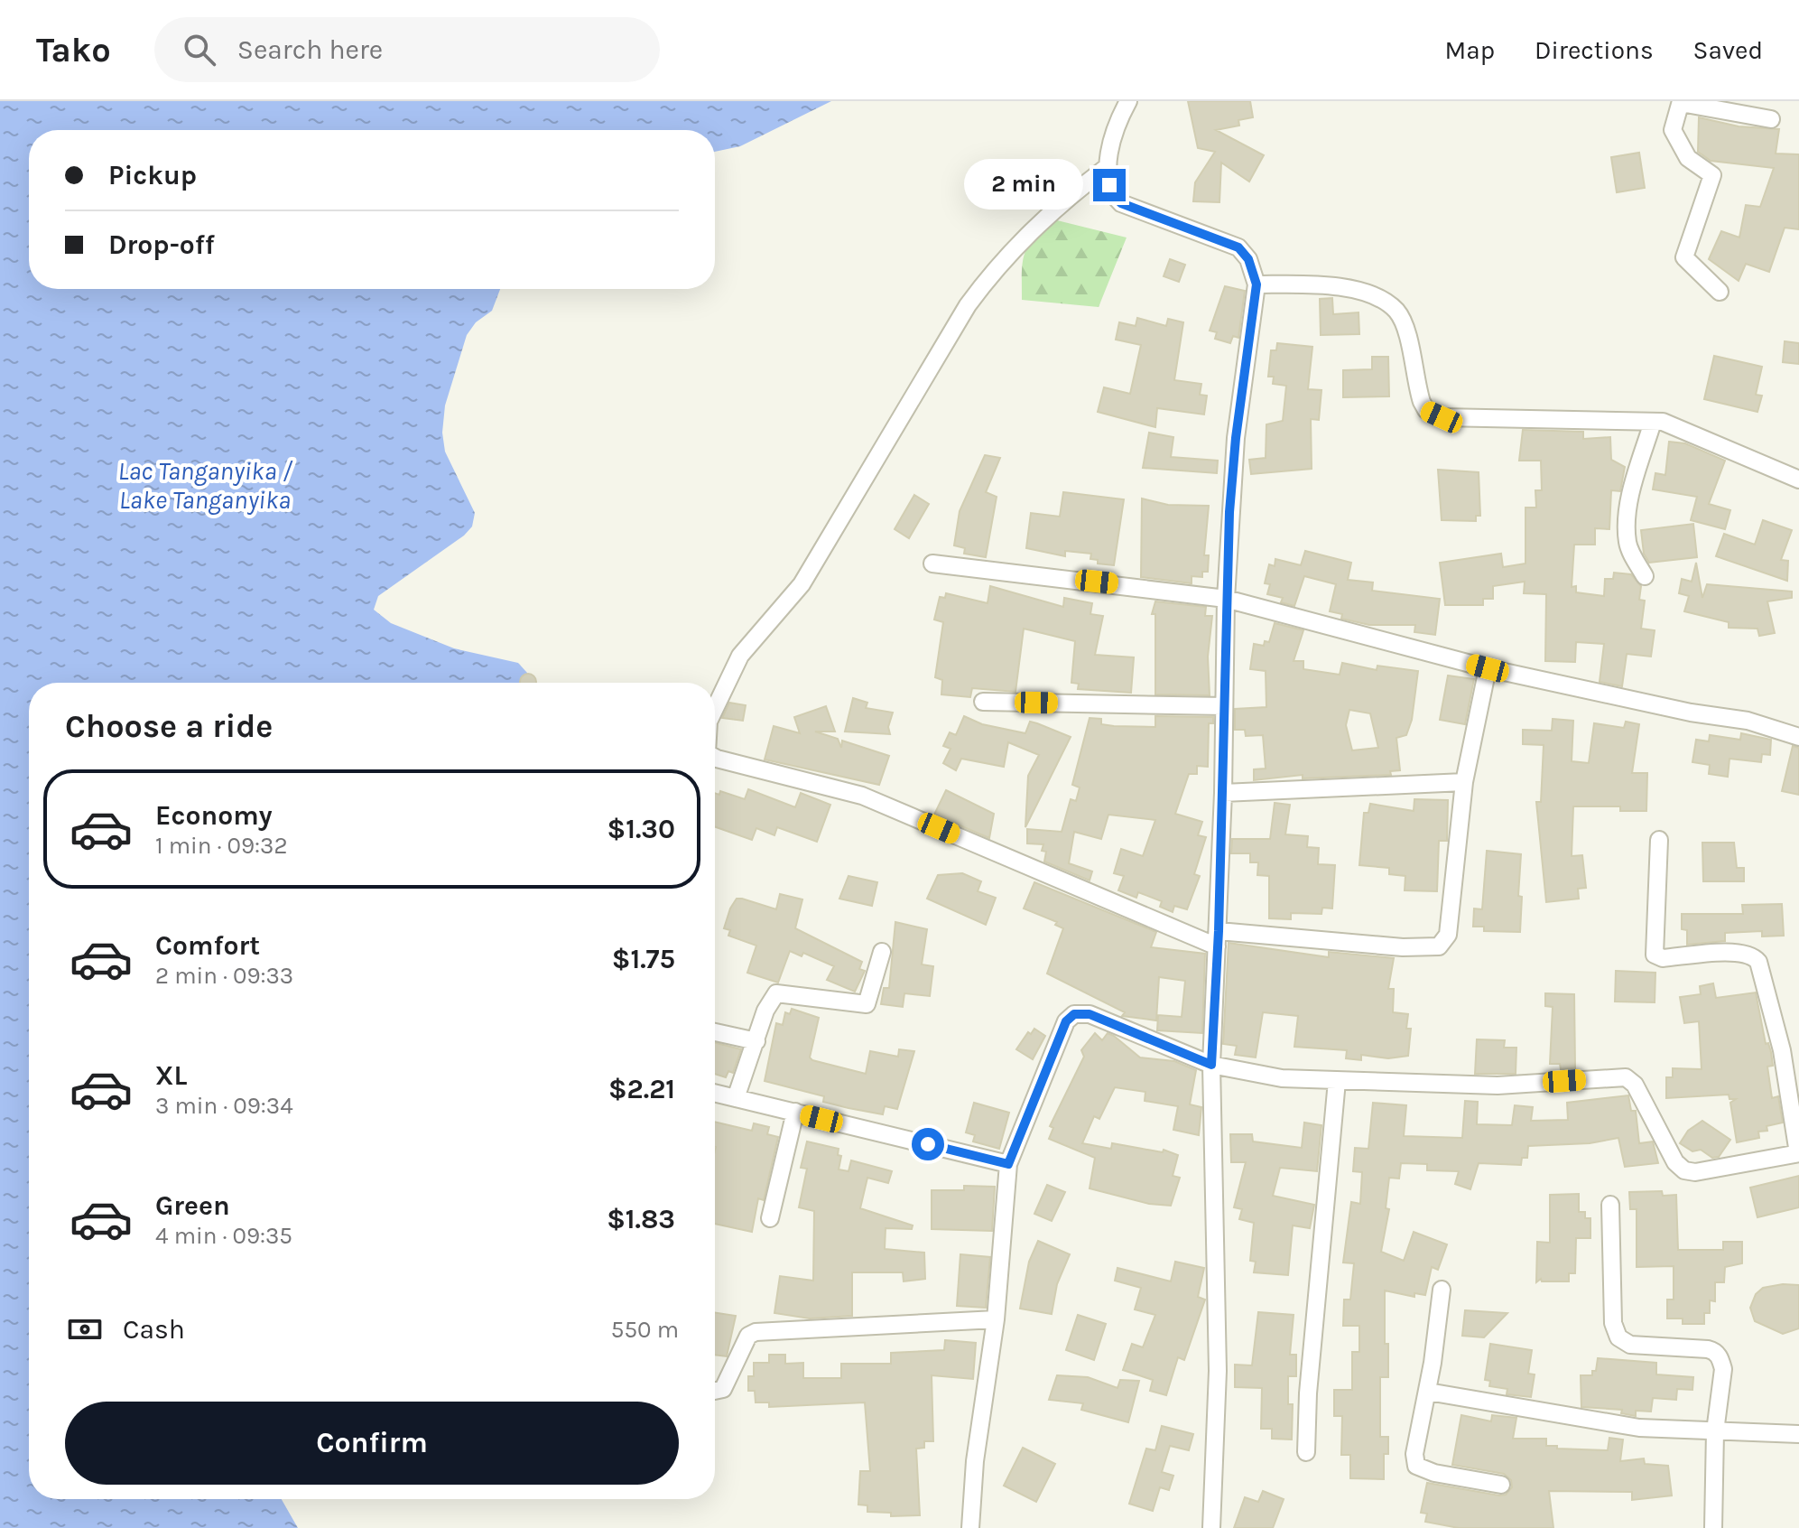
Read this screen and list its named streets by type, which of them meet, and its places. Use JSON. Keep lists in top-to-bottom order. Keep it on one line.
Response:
{"water":["Lac Tanganyika / Lake Tanganyika"],"page":{"header":"Tako","search":"Search here","nav":["Map","Directions","Saved"],"banner":["Pickup","Drop-off"],"bubble":"2 min","heading":"Choose a ride","list":[{"name":"Economy","note":"1 min · 09:32","value":"$1.30"},{"name":"Comfort","note":"2 min · 09:33","value":"$1.75"},{"name":"XL","note":"3 min · 09:34","value":"$2.21"},{"name":"Green","note":"4 min · 09:35","value":"$1.83"}],"pay":["Cash","550 m"],"buttons":"Confirm"}}
